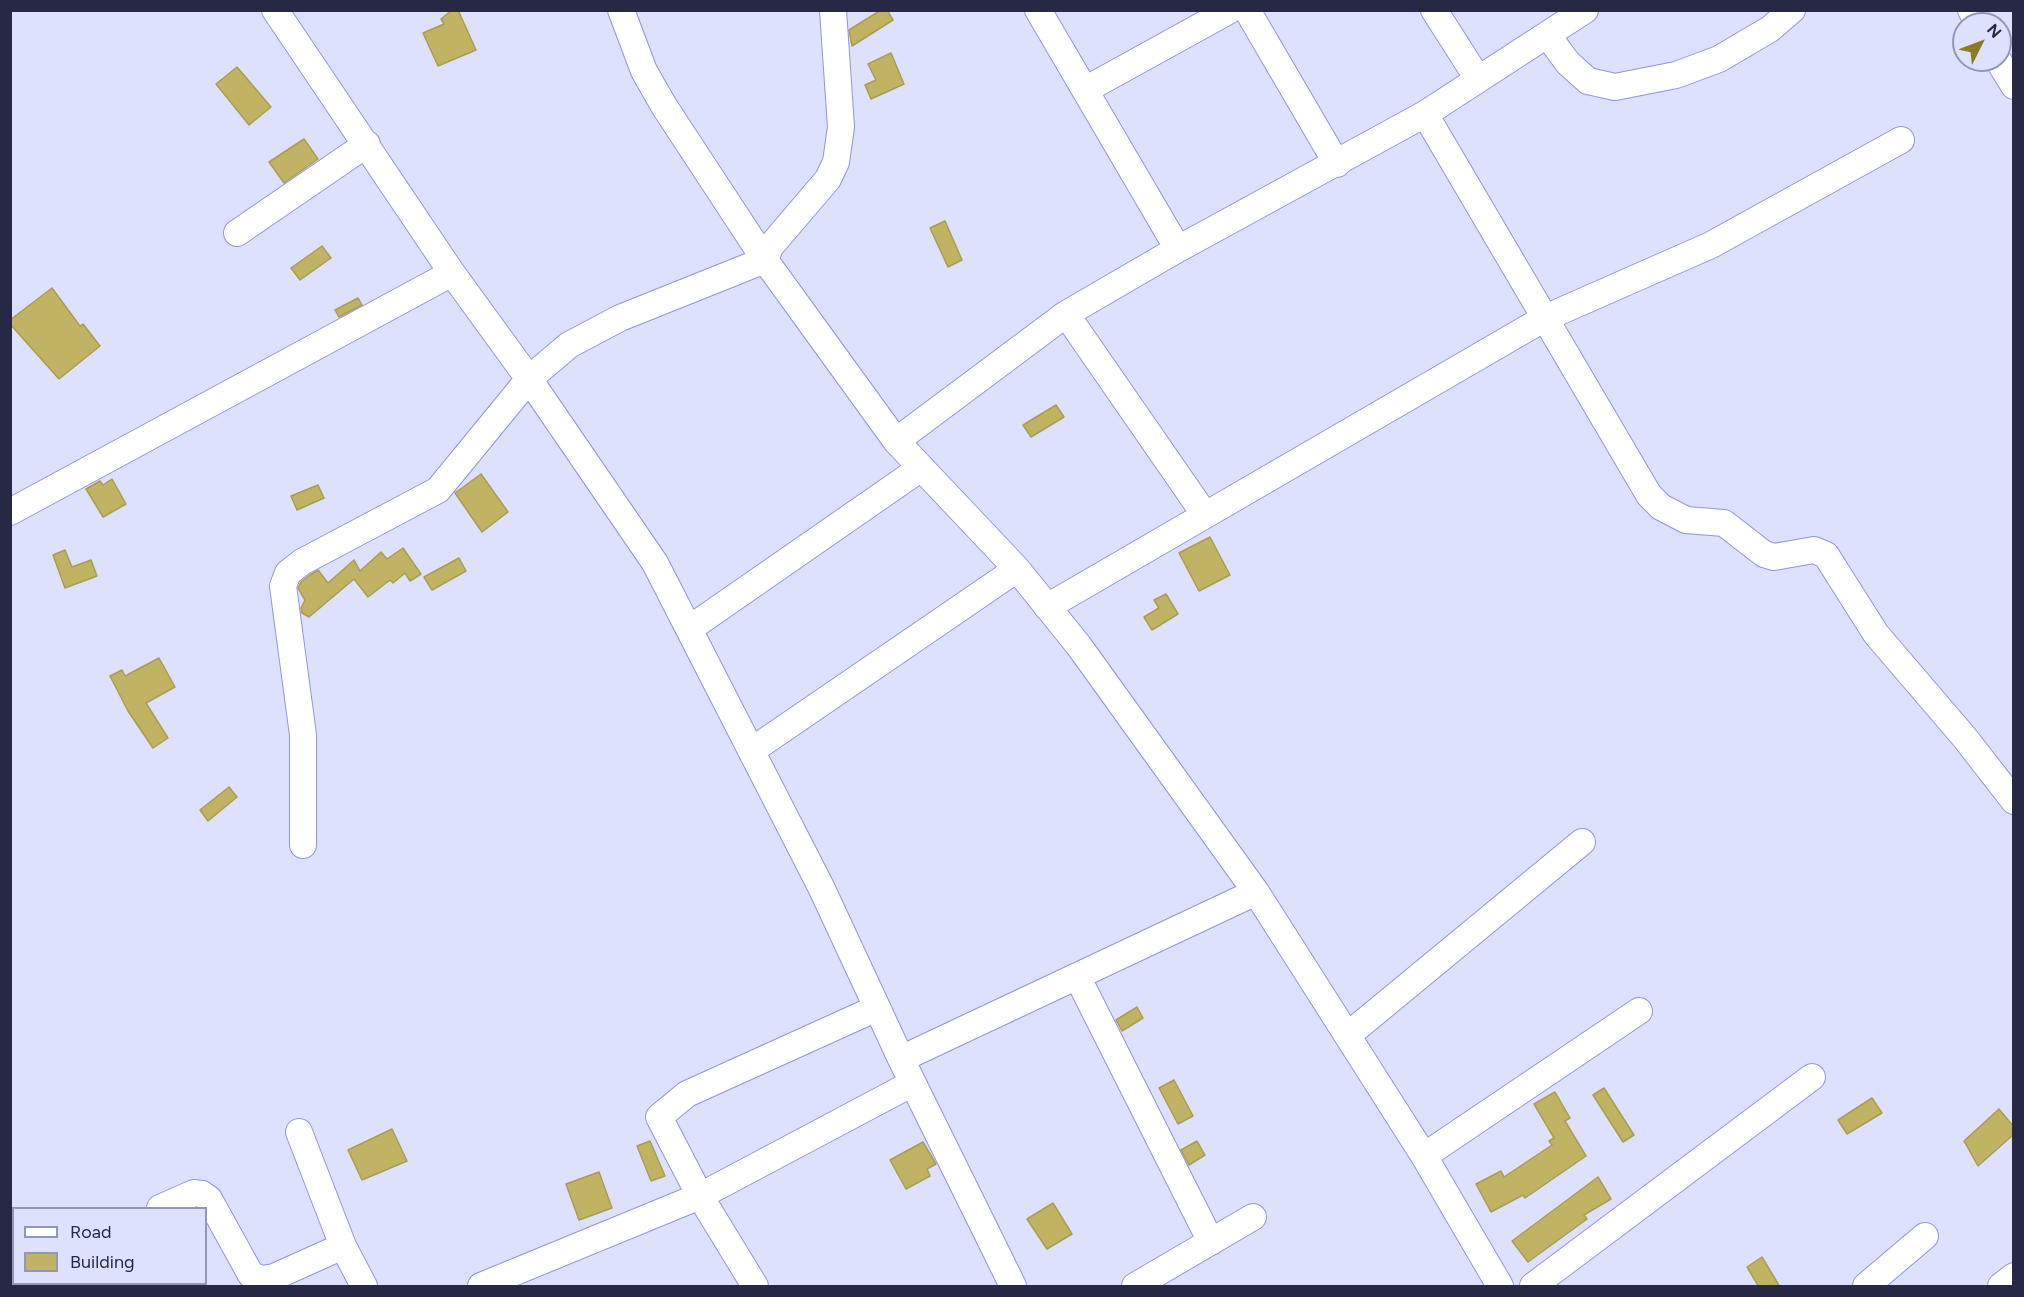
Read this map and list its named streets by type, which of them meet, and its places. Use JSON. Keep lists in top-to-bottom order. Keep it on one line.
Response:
{"legend":["Road","Building"],"north":"top right"}
